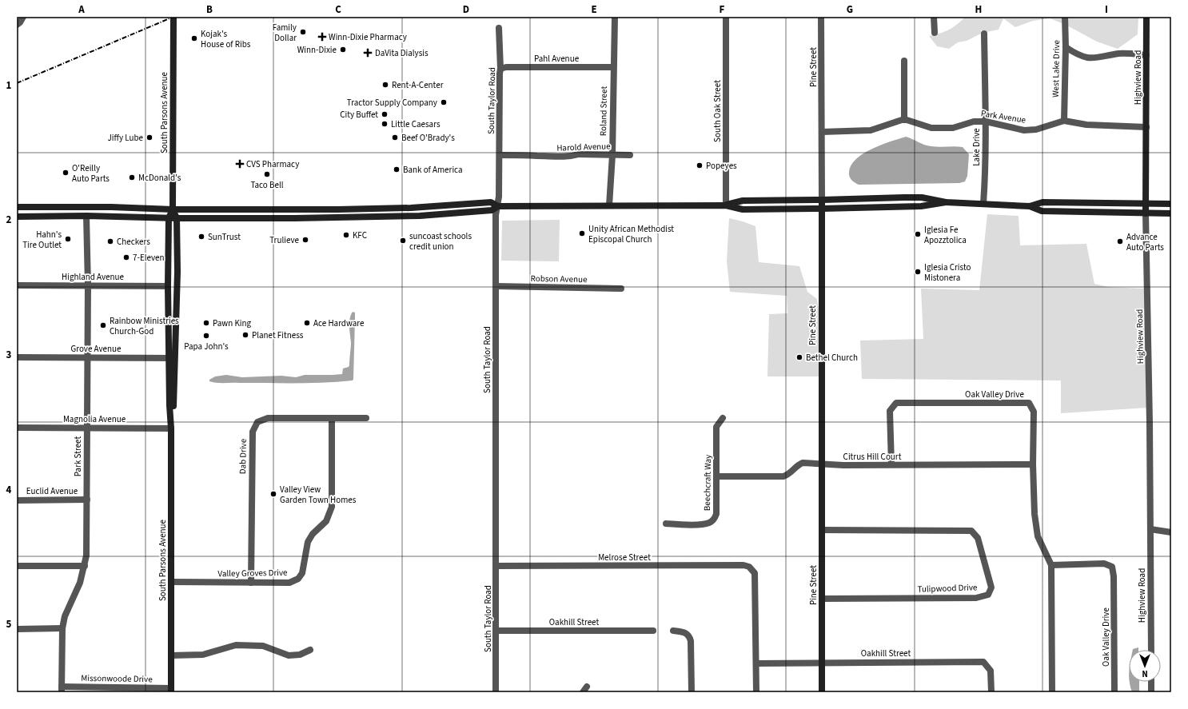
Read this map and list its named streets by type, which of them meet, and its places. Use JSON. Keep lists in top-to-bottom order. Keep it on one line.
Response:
{"streets":{"main road":["Pine Street","Highview Road","South Parsons Avenue"],"street":["Pahl Avenue","West Lake Drive","South Taylor Road","Roland Street","South Oak Street","Park Avenue","Harold Avenue","Lake Drive","Highland Avenue","Robson Avenue","Grove Avenue","Oak Valley Drive","Magnolia Avenue","Park Street","Dab Drive","Citrus Hill Court","Beechcraft Way","Euclid Avenue","Melrose Street","Valley Groves Drive","Tulipwood Drive","Oakhill Street","Missonwoode Drive"]},"crossings":[["Pahl Avenue","South Taylor Road"],["Pahl Avenue","Roland Street"],["Pine Street","Citrus Hill Court"],["Pine Street","Tulipwood Drive"],["Pine Street","Oakhill Street"],["West Lake Drive","Park Avenue"],["Highview Road","Park Avenue"],["South Taylor Road","Harold Avenue"],["South Taylor Road","Robson Avenue"],["South Taylor Road","Melrose Street"],["South Taylor Road","Oakhill Street"],["Roland Street","Harold Avenue"],["South Parsons Avenue","Highland Avenue"],["South Parsons Avenue","Grove Avenue"],["South Parsons Avenue","Magnolia Avenue"],["South Parsons Avenue","Valley Groves Drive"],["South Parsons Avenue","Missonwoode Drive"],["Park Avenue","Lake Drive"],["Highland Avenue","Park Street"],["Grove Avenue","Park Street"],["Oak Valley Drive","Citrus Hill Court"],["Magnolia Avenue","Park Street"],["Park Street","Euclid Avenue"],["Park Street","Missonwoode Drive"],["Dab Drive","Valley Groves Drive"],["Citrus Hill Court","Beechcraft Way"],["Melrose Street","Oakhill Street"]],"places":{"other":["Family Dollar","Kojak's House of Ribs","Winn-Dixie","Rent-A-Center","Tractor Supply Company","City Buffet","Little Caesars","Jiffy Lube","Beef O'Brady's","Popeyes","Bank of America","O'Reilly Auto Parts","Taco Bell","McDonald's","Unity African Methodist Episcopal Church","Iglesia Fe Apozztolica","KFC","SunTrust","Hahn's Tire Outlet","Trulieve","suncoast schools credit union","Checkers","Advance Auto Parts","7-Eleven","Iglesia Cristo Mistonera","Pawn King","Ace Hardware","Rainbow Ministries Church-God","Planet Fitness","Papa John's","Bethel Church","Valley View Garden Town Homes"],"health":["Winn-Dixie Pharmacy","DaVita Dialysis","CVS Pharmacy"]},"north":"bottom","grid":{"columns":["A","B","C","D","E","F","G","H","I"],"rows":["1","2","3","4","5"]}}
